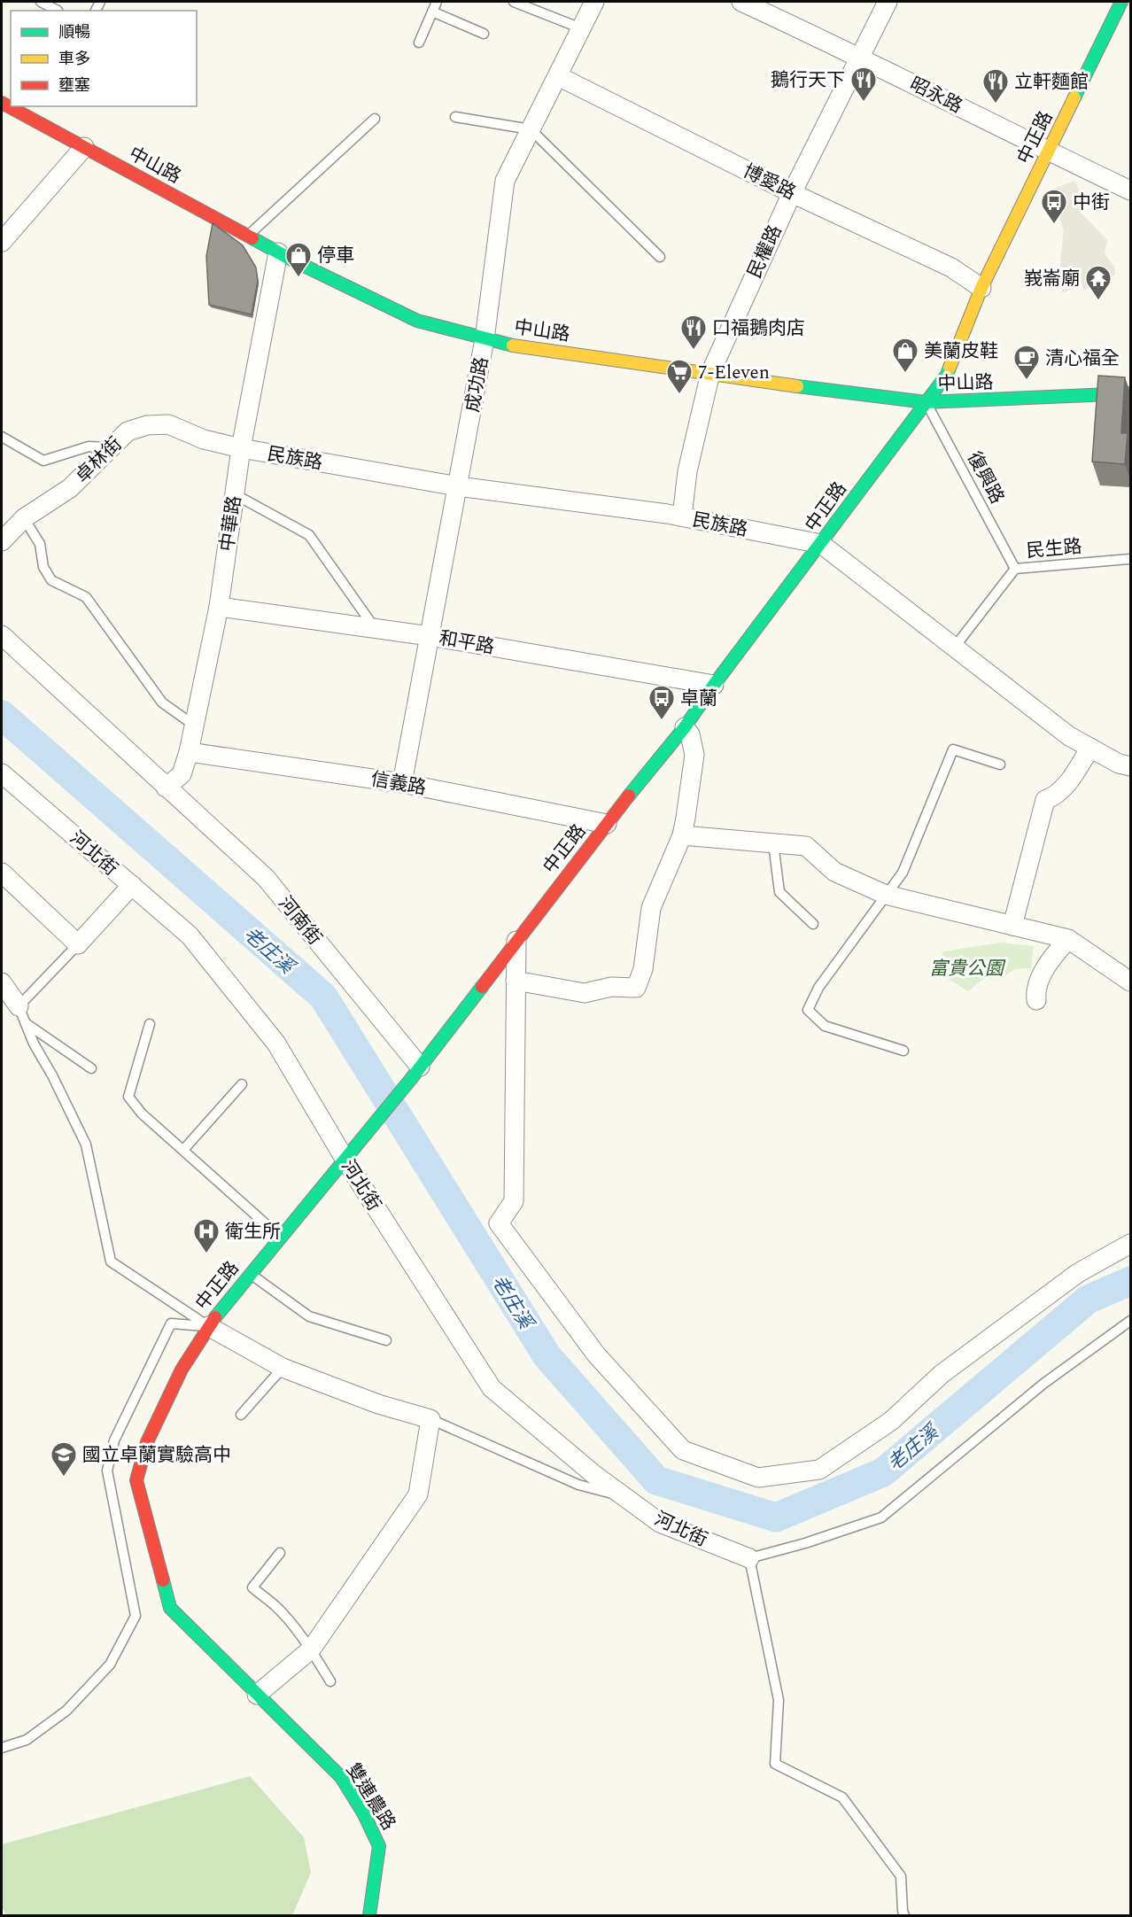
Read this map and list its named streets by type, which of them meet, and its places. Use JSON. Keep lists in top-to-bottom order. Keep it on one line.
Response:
{"streets":{"street":["昭永路","中正路","中山路","博愛路","民權路","成功路","民族路","卓林街","中華路","和平路","信義路","河北街","河南街","雙連農路"],"lane":["復興路","民生路"]},"crossings":[["昭永路","中正路"],["昭永路","民權路"],["中正路","中山路"],["中正路","博愛路"],["中正路","民族路"],["中正路","復興路"],["中正路","和平路"],["中正路","信義路"],["中正路","河北街"],["中正路","河南街"],["中正路","雙連農路"],["中山路","民權路"],["中山路","成功路"],["中山路","復興路"],["中山路","中華路"],["博愛路","民權路"],["博愛路","成功路"],["民權路","民族路"],["成功路","民族路"],["成功路","和平路"],["成功路","信義路"],["民族路","卓林街"],["民族路","中華路"],["民族路","民生路"],["卓林街","中華路"],["復興路","民生路"],["中華路","和平路"],["中華路","信義路"],["中華路","河南街"]],"water":["老庄溪"],"parks":["富貴公園"],"places":{"restaurant":["鵝行天下","立軒麵館","口福鵝肉店"],"bus stop":["中街","卓蘭"],"shop":["停車","美蘭皮鞋"],"temple":["峩崙廟"],"cafe":["清心福全"],"supermarket":["7-Eleven"],"hospital":["衛生所"],"school or university":["國立卓蘭實驗高中"]},"legend":["順暢","車多","壅塞"]}
